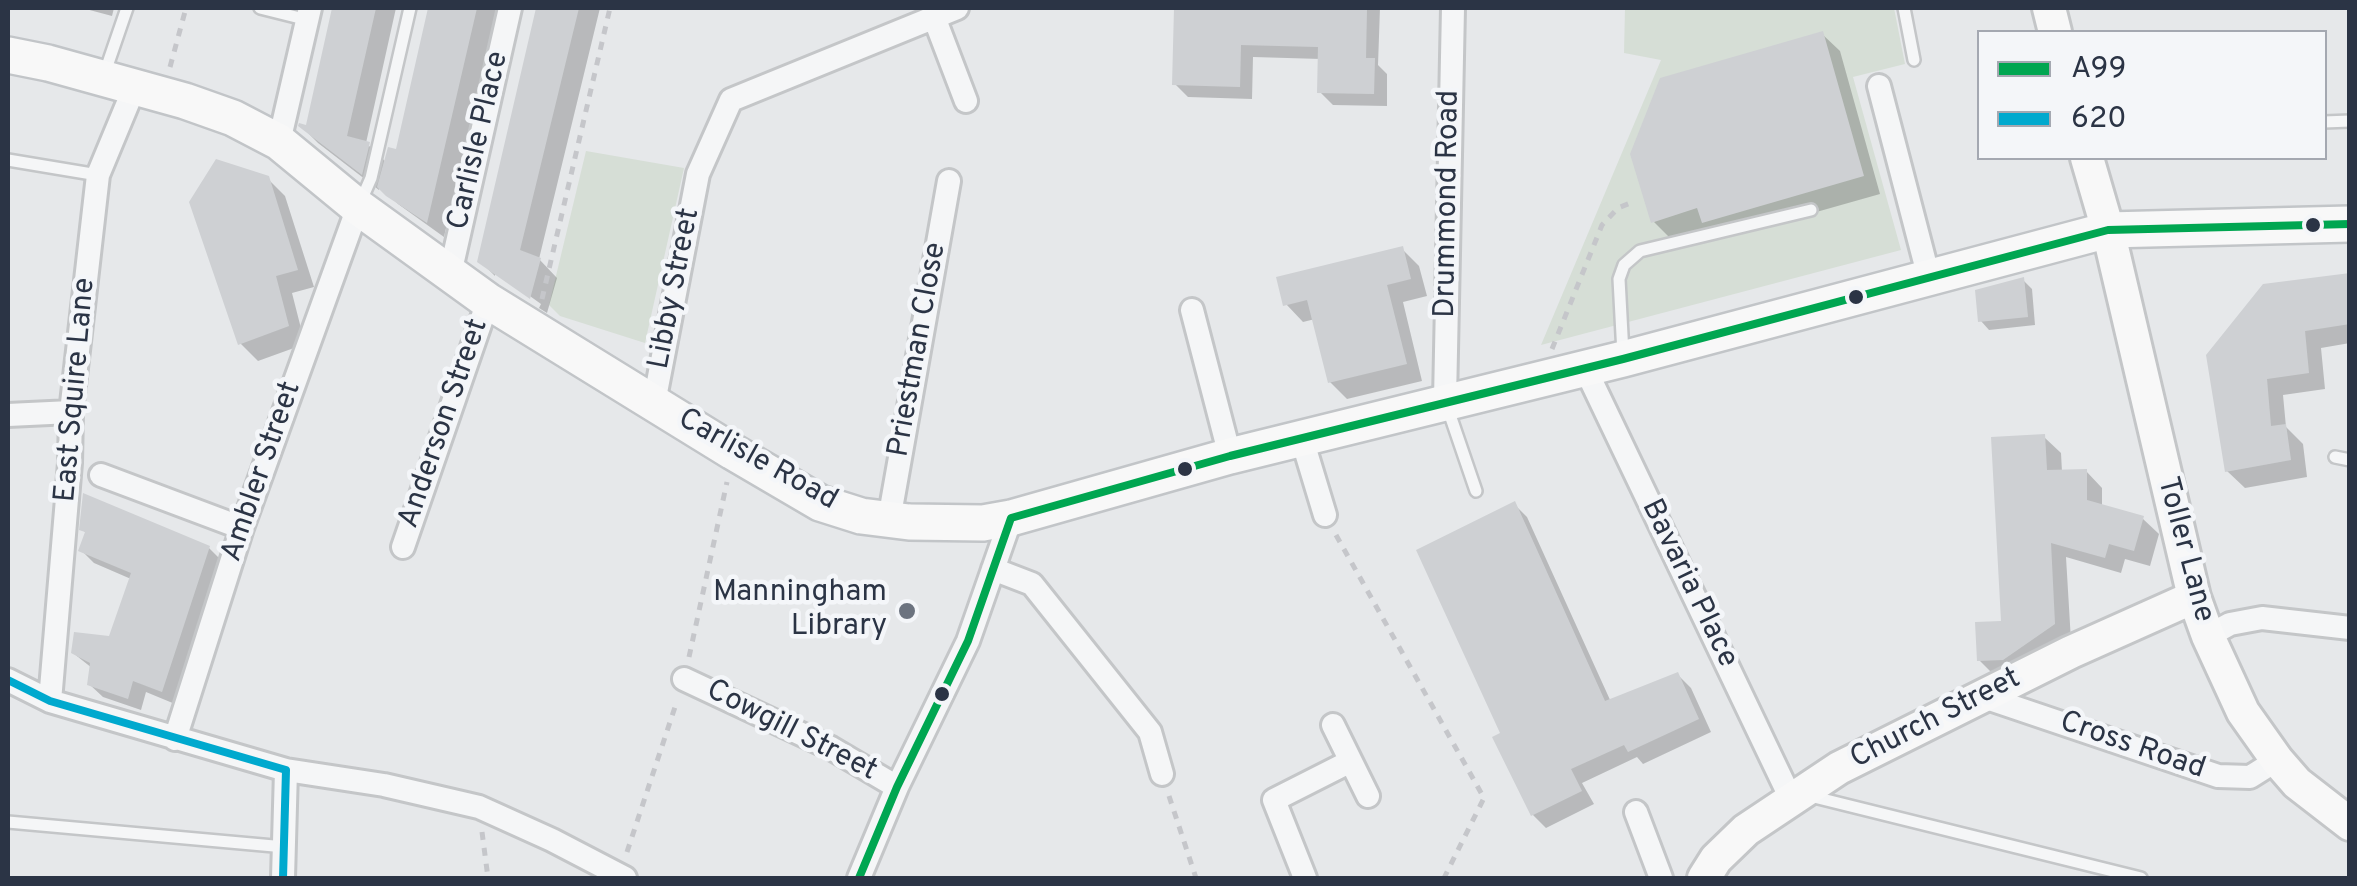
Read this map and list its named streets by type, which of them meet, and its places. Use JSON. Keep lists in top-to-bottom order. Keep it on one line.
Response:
{"streets":{"main road":["Carlisle Road","Toller Lane","Church Street"],"street":["Carlisle Place","Drummond Road","Libby Street","Priestman Close","East Squire Lane","Anderson Street","Ambler Street","Bavaria Place","Cowgill Street","Cross Road"]},"crossings":[["Carlisle Place","Carlisle Road"],["Drummond Road","Carlisle Road"],["Libby Street","Carlisle Road"],["Priestman Close","Carlisle Road"],["East Squire Lane","Carlisle Road"],["Anderson Street","Carlisle Road"],["Carlisle Road","Ambler Street"],["Carlisle Road","Toller Lane"],["Carlisle Road","Bavaria Place"],["Toller Lane","Church Street"],["Toller Lane","Cross Road"],["Bavaria Place","Church Street"],["Church Street","Cross Road"]],"places":["Manningham Library"],"lines":["transit line A99","transit line 620"],"legend":["A99","620"]}
